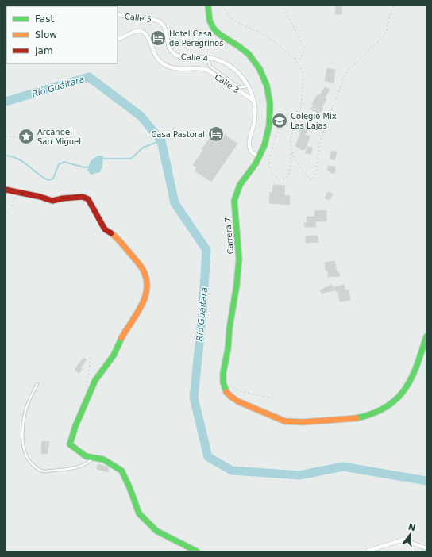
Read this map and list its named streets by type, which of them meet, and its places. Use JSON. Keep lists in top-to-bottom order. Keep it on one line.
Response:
{"streets":{"street":["Calle 5","Calle 4","Calle 3","Carrera 7"]},"crossings":[["Calle 5","Calle 4"],["Calle 4","Calle 3"]],"water":["Río Guáitara"],"places":{"hotel":["Hotel Casa de Peregrinos","Casa Pastoral"],"school or university":["Colegio Mix Las Lajas"],"place":["Arcángel San Miguel"]},"legend":["Fast","Slow","Jam"],"north":"top"}
